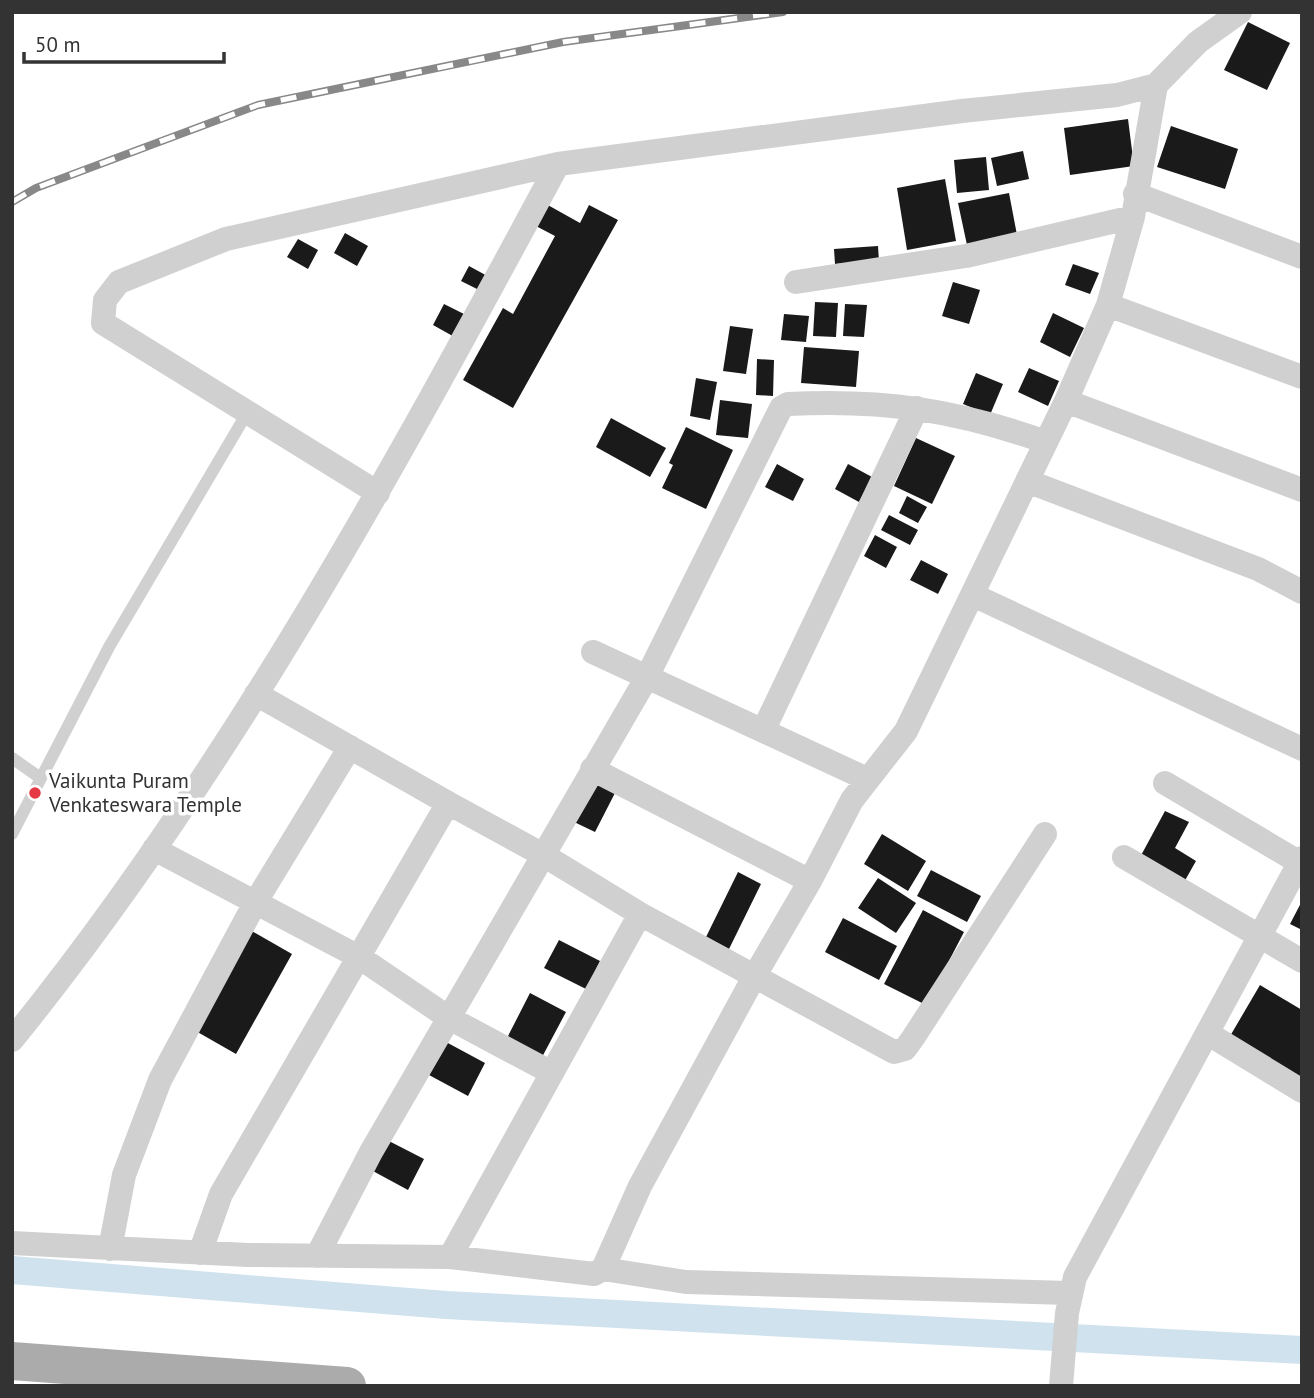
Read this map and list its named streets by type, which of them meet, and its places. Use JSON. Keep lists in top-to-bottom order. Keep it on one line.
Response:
{"places":["Vaikunta Puram Venkateswara Temple"],"scale_bar":"50 m"}
